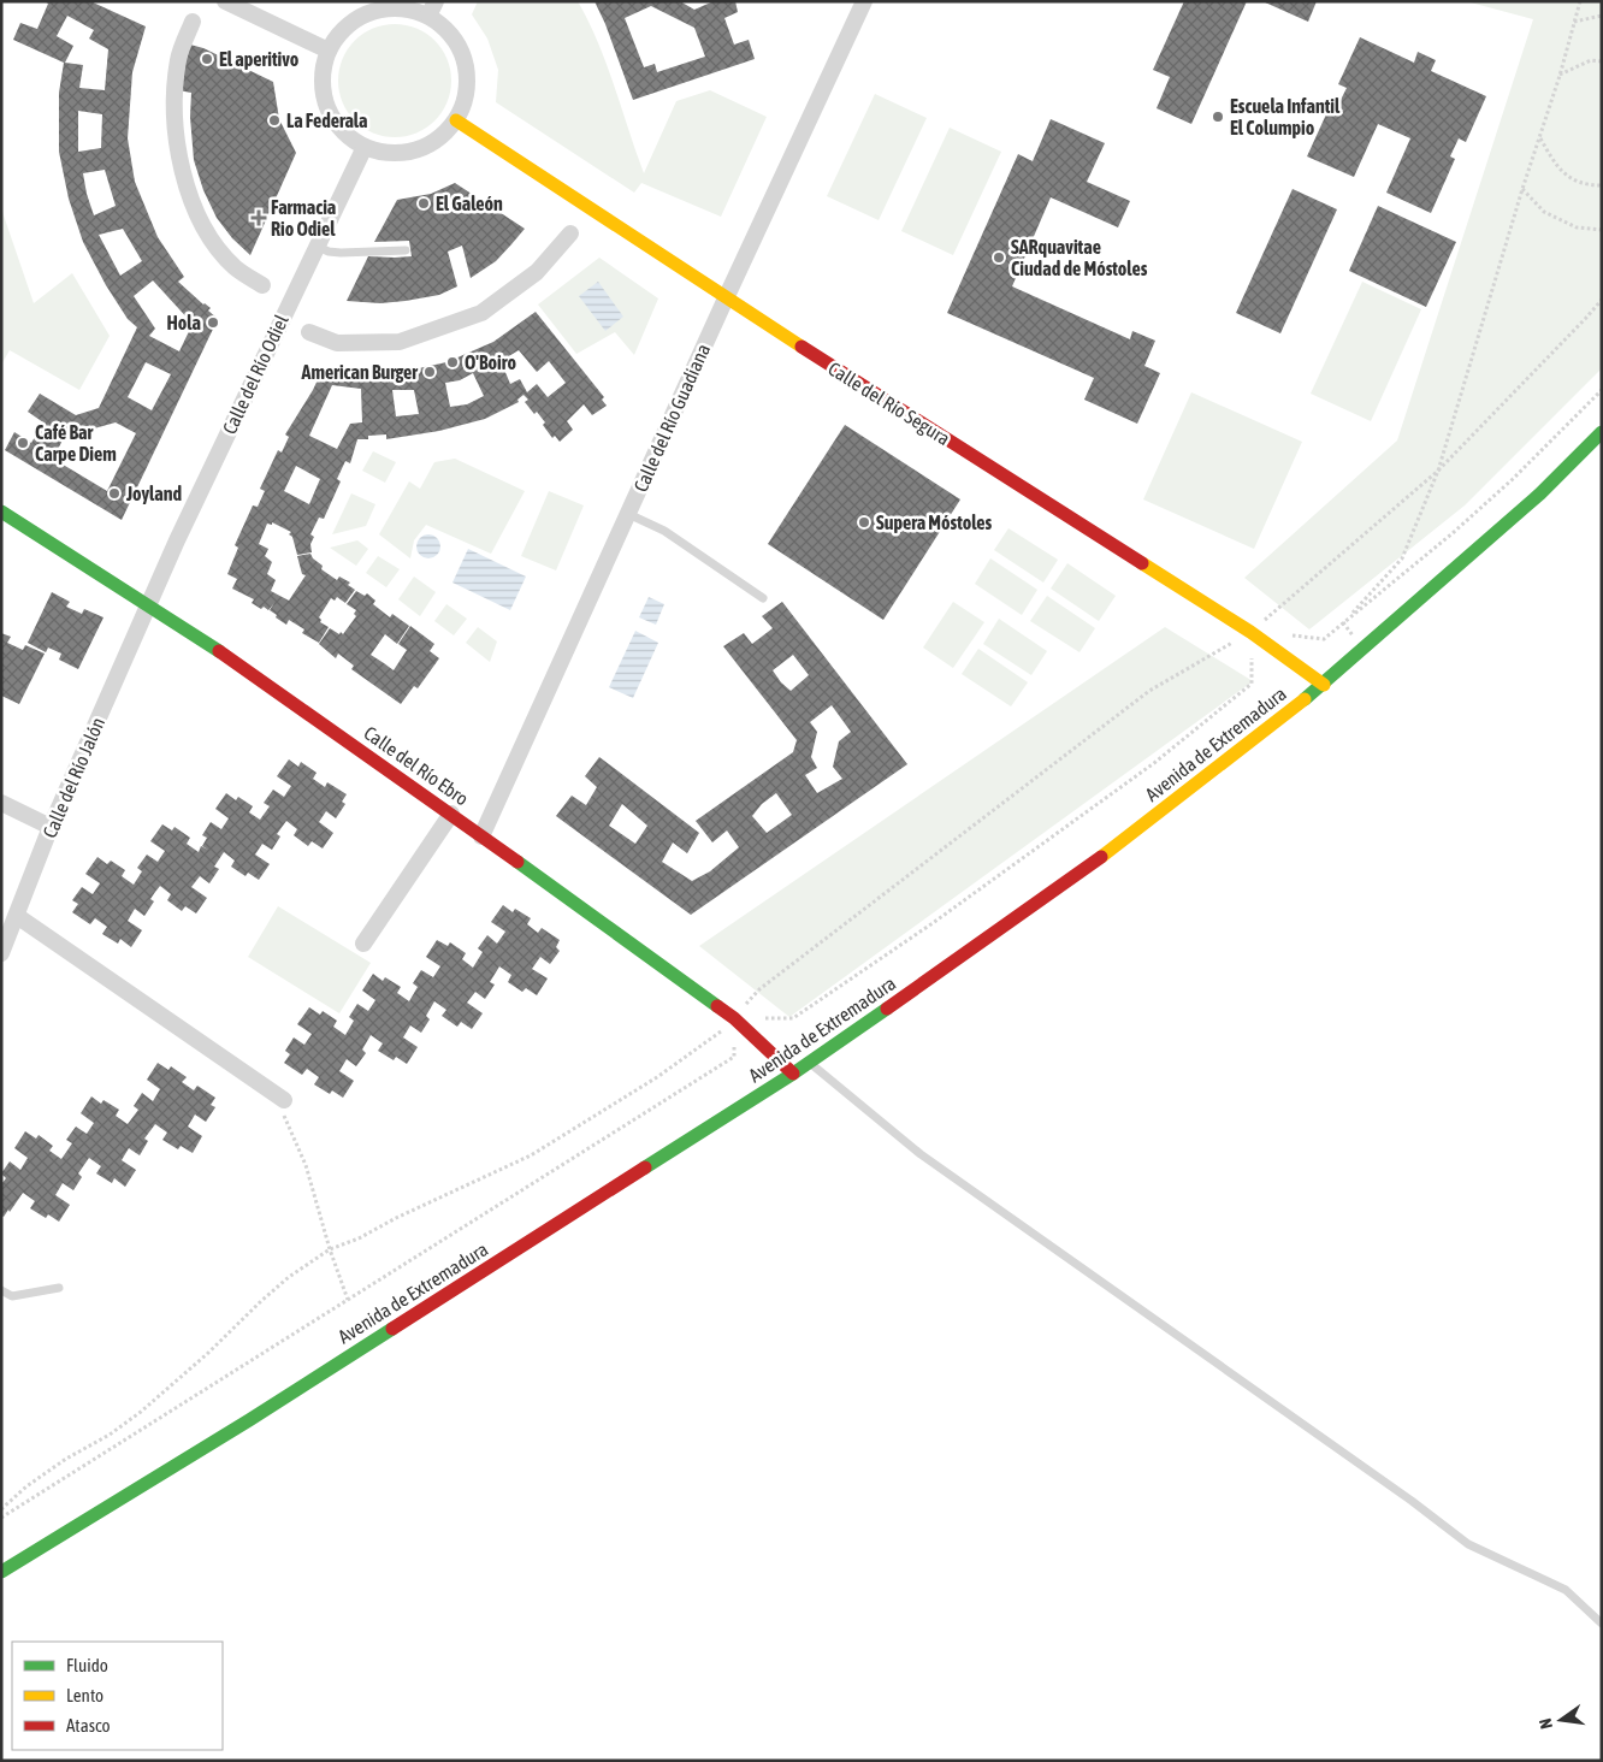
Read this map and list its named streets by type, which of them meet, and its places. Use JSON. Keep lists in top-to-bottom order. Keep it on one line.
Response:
{"streets":{"street":["Calle del Río Odiel","Calle del Río Segura","Calle del Río Guadiana","Avenida de Extremadura","Calle del Río Ebro","Calle del Río Jalón"]},"crossings":[["Calle del Río Odiel","Calle del Río Segura"],["Calle del Río Odiel","Calle del Río Ebro"],["Calle del Río Odiel","Calle del Río Jalón"],["Calle del Río Segura","Calle del Río Guadiana"],["Calle del Río Segura","Avenida de Extremadura"],["Calle del Río Guadiana","Calle del Río Ebro"],["Avenida de Extremadura","Calle del Río Ebro"],["Calle del Río Ebro","Calle del Río Jalón"]],"places":{"other":["El aperitivo","Escuela Infantil El Columpio","La Federala","El Galeón","SARquavitae Ciudad de Móstoles","Hola","O'Boiro","American Burger","Café Bar Carpe Diem","Joyland","Supera Móstoles"],"health":["Farmacia Rio Odiel"]},"legend":["Fluido","Lento","Atasco"],"north":"left"}
